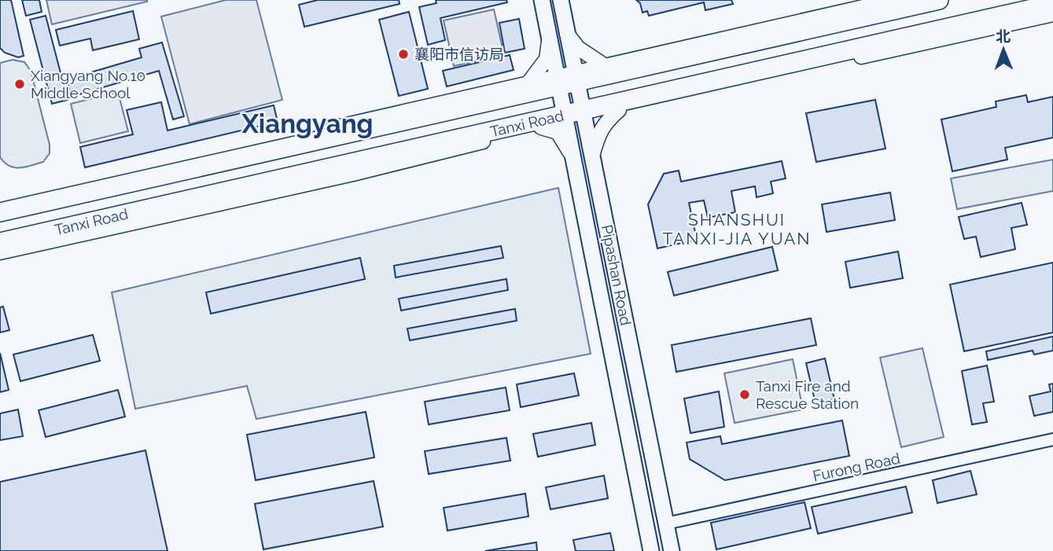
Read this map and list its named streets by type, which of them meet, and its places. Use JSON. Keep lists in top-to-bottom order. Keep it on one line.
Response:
{"streets":{"main road":["Tanxi Road","Pipashan Road"],"street":["Furong Road"]},"crossings":[["Tanxi Road","Pipashan Road"],["Pipashan Road","Furong Road"]],"districts":["Xiangyang","SHANSHUI TANXI-JIA YUAN"],"places":["襄阳市信访局","Xiangyang No.10 Middle School","Tanxi Fire and Rescue Station"],"north":"top"}
